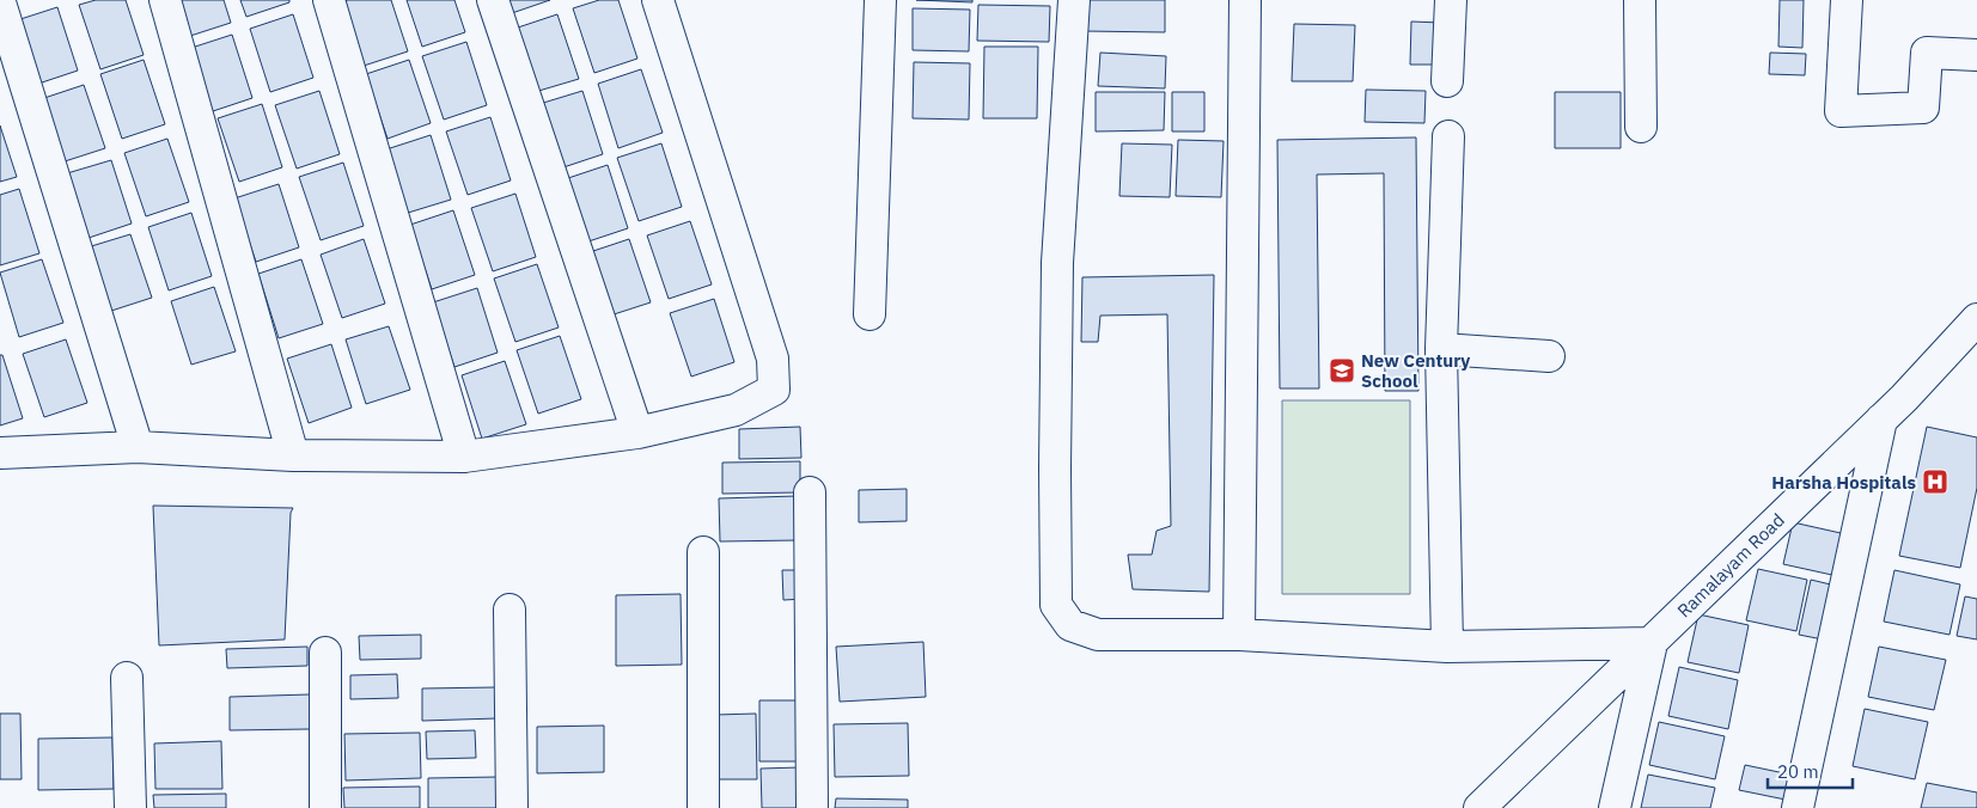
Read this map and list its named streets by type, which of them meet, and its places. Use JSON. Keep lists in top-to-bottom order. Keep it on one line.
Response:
{"streets":{"street":["Ramalayam Road"]},"places":{"school or university":["New Century School"],"hospital":["Harsha Hospitals"]},"scale_bar":"20 m"}
